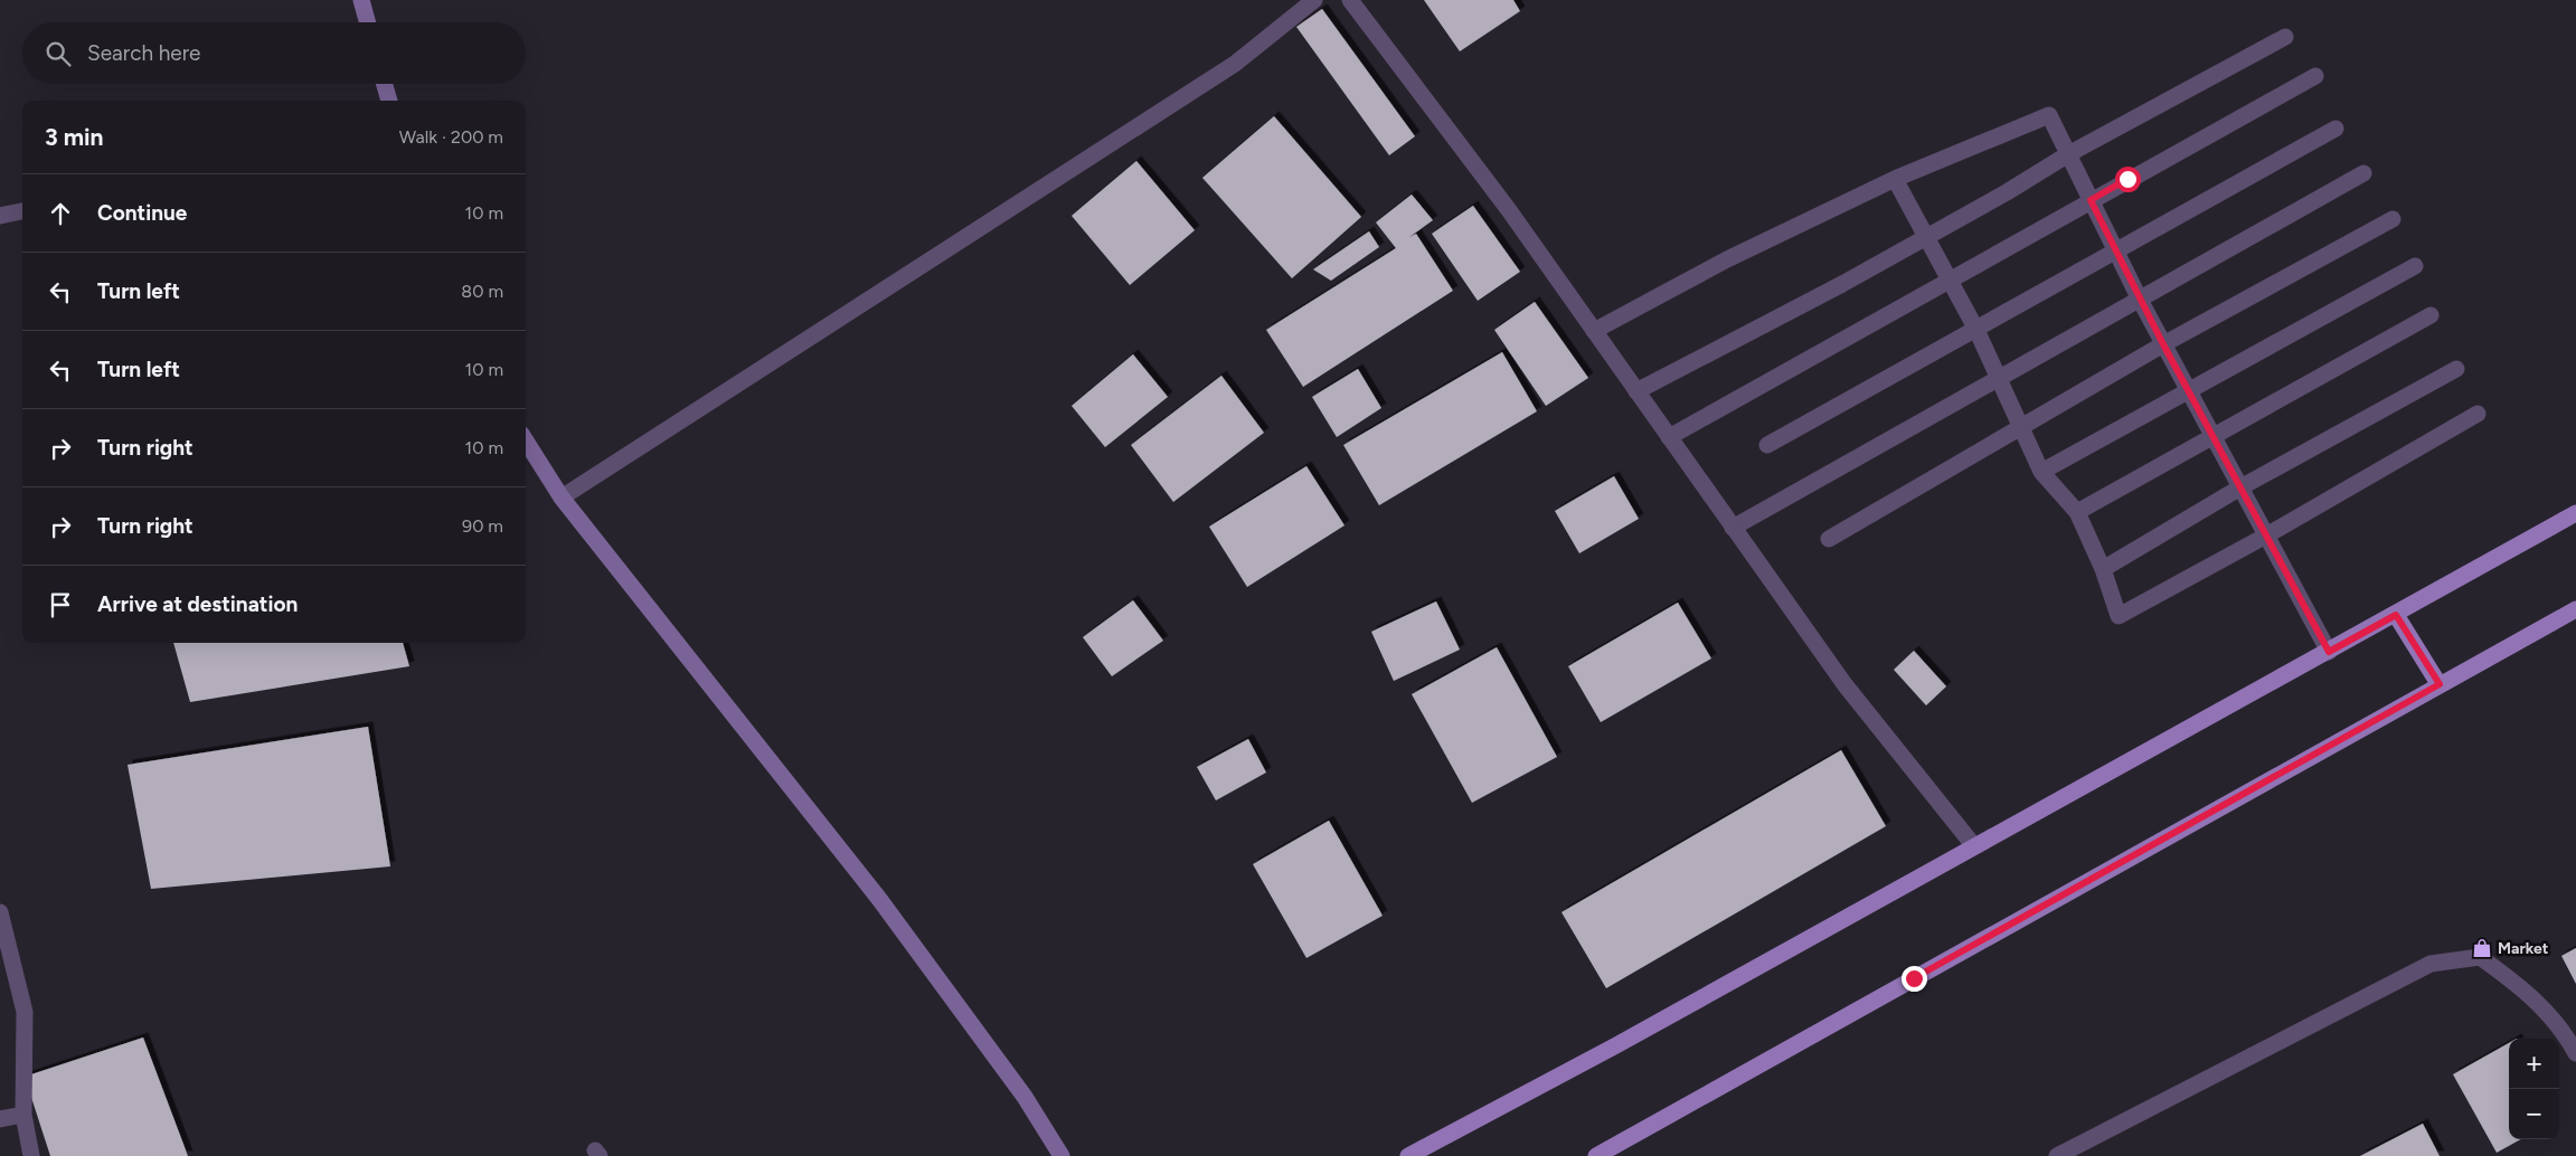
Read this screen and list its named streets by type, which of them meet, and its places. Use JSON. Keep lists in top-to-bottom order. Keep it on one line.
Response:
{"places":{"shop":["Market"]},"page":{"search":"Search here","heading":["3 min","Walk · 200 m"],"list":[["Continue","10 m"],["Turn left","80 m"],["Turn left","10 m"],["Turn right","10 m"],["Turn right","90 m"],"Arrive at destination"],"map_buttons":["+","−"]}}
